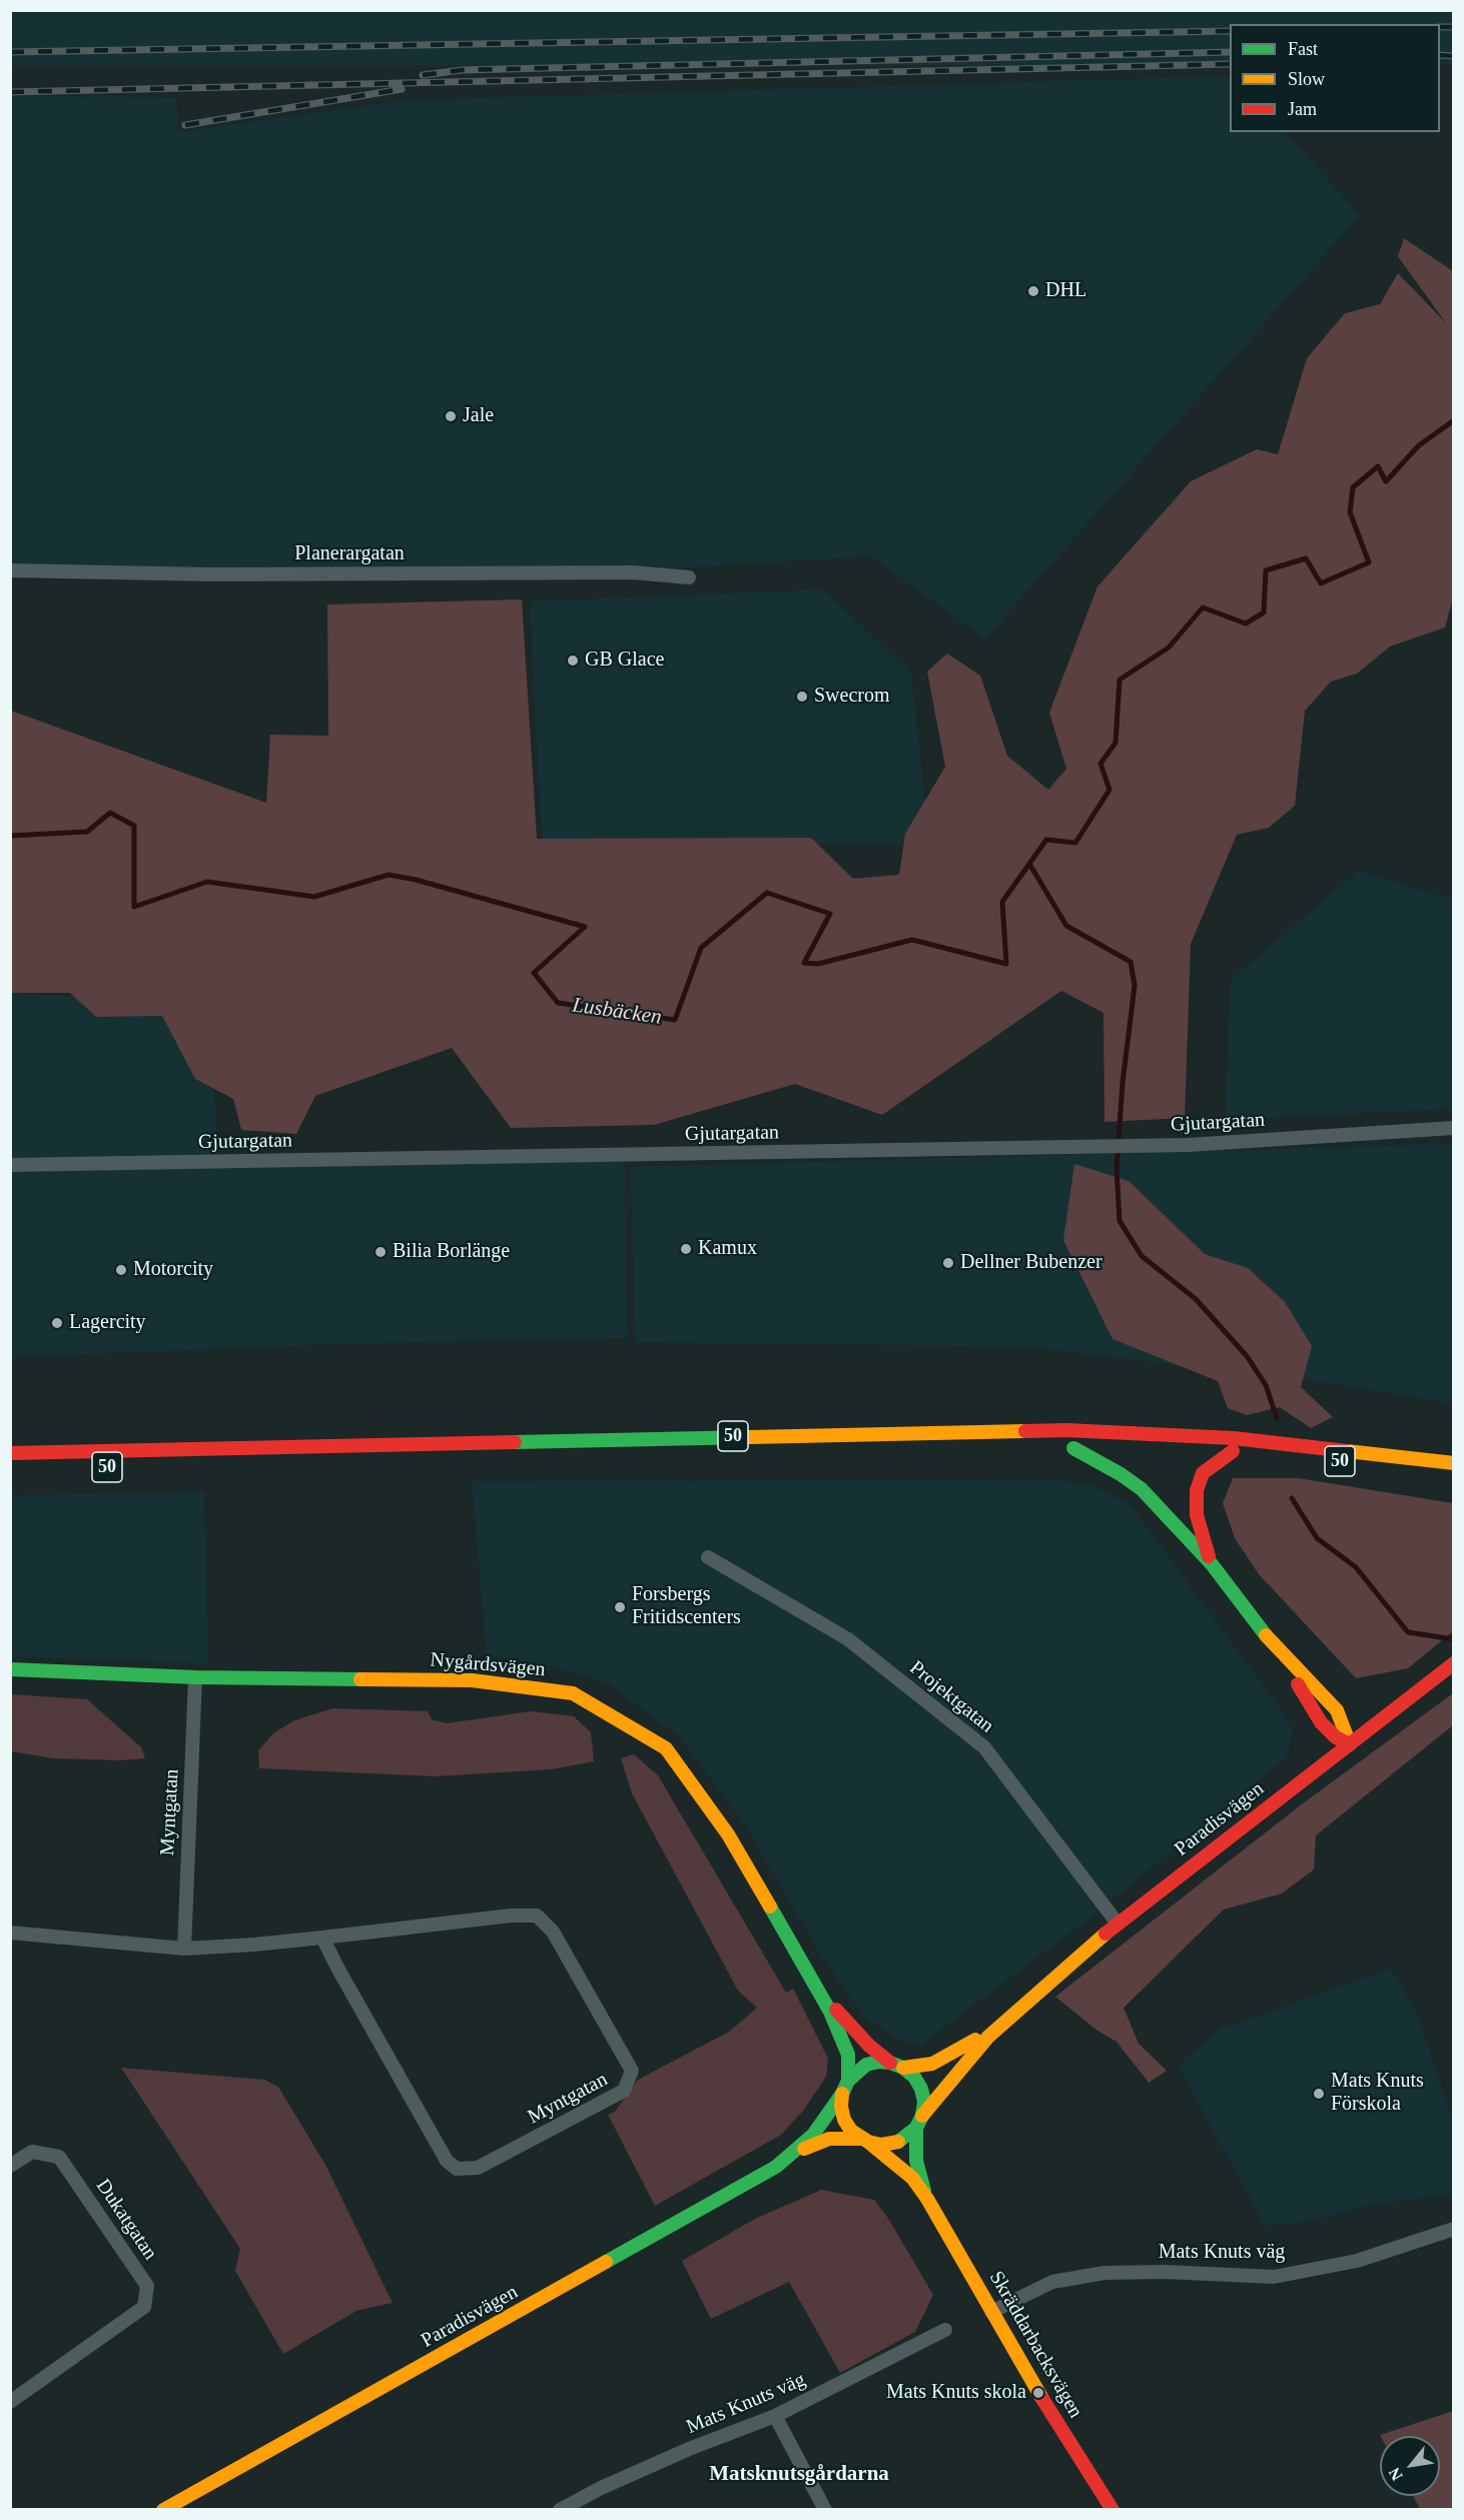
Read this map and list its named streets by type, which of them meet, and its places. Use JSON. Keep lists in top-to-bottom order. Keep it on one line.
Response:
{"streets":{"main road":["50","Nygårdsvägen","Paradisvägen","Skräddarbacksvägen"],"street":["Planerargatan","Gjutargatan","Projektgatan","Myntgatan","Dukatgatan","Mats Knuts väg"]},"crossings":[["Nygårdsvägen","Myntgatan"],["Nygårdsvägen","Paradisvägen"],["Nygårdsvägen","Skräddarbacksvägen"],["Projektgatan","Paradisvägen"],["Paradisvägen","Skräddarbacksvägen"],["Mats Knuts väg","Skräddarbacksvägen"]],"districts":["Matsknutsgårdarna"],"water":["Lusbäcken"],"places":["DHL","Jale","GB Glace","Swecrom","Kamux","Bilia Borlänge","Dellner Bubenzer","Motorcity","Lagercity","Forsbergs Fritidscenters","Mats Knuts Förskola","Mats Knuts skola"],"legend":["Fast","Slow","Jam"],"north":"bottom left"}
